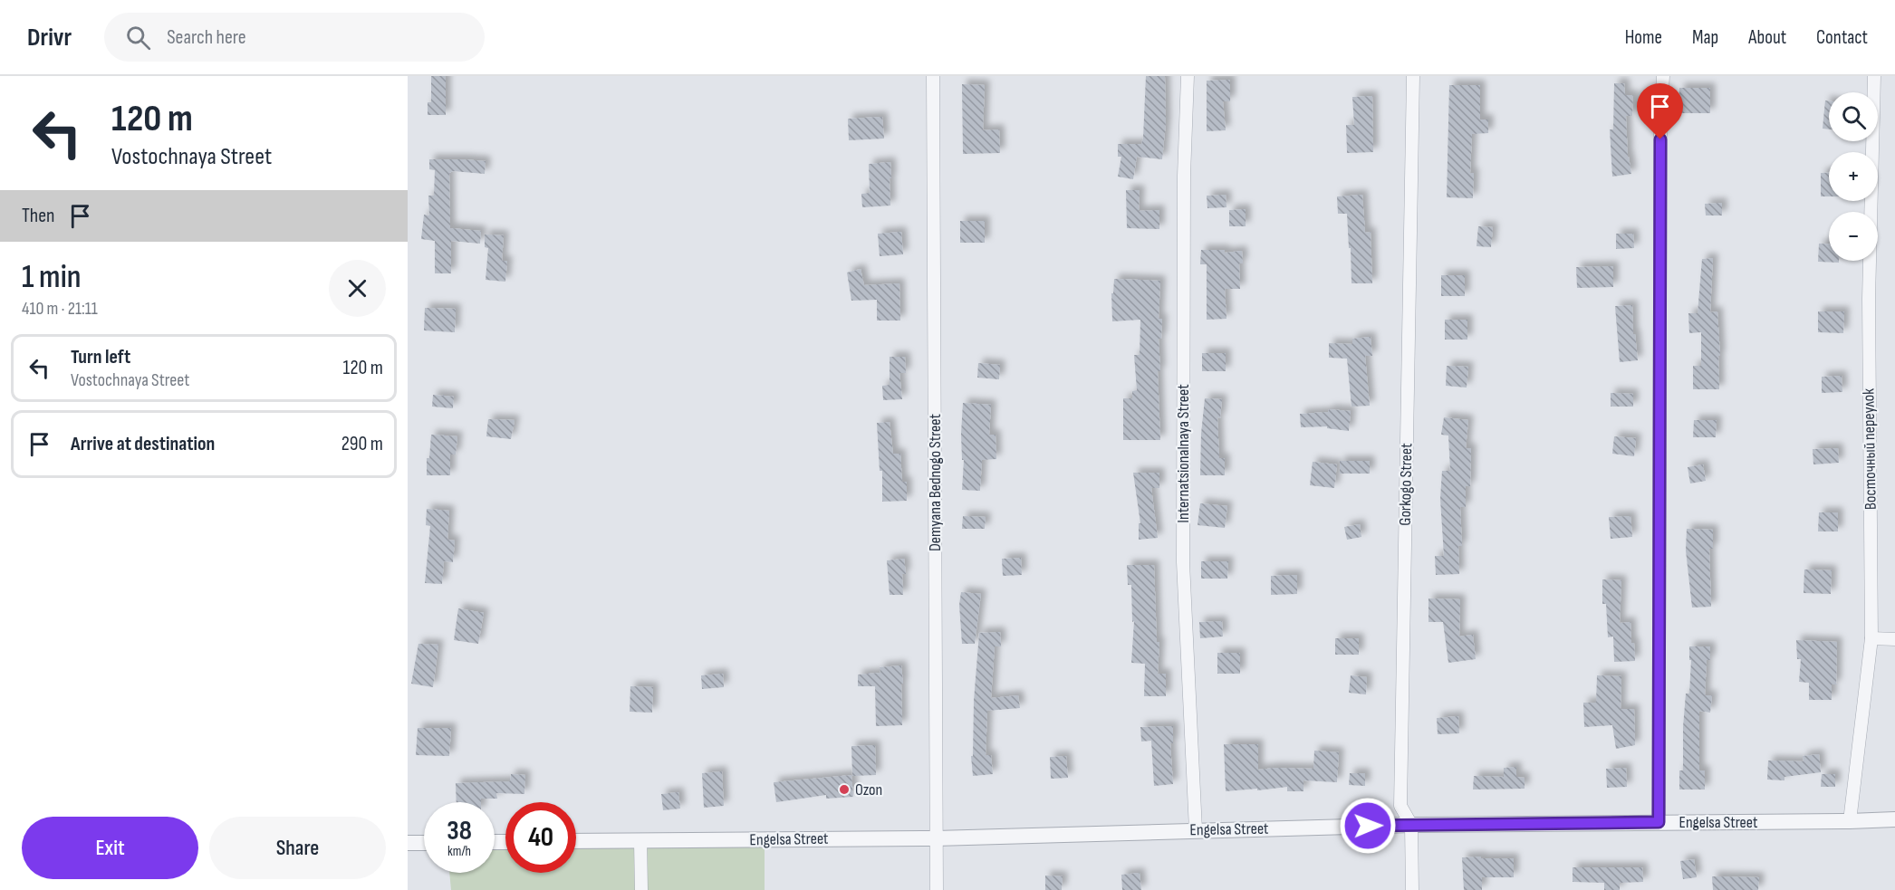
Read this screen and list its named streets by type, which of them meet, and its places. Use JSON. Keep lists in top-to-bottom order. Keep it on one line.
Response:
{"streets":{"street":["Восточный переулок","Internatsionalnaya Street","Demyana Bednogo Street","Gorkogo Street","Engelsa Street"]},"crossings":[["Восточный переулок","Engelsa Street"],["Internatsionalnaya Street","Engelsa Street"],["Demyana Bednogo Street","Engelsa Street"],["Gorkogo Street","Engelsa Street"]],"places":["Ozon"],"page":{"header":"Drivr","search":"Search here","nav":["Home","Map","About","Contact"],"turn":["120 m","Vostochnaya Street"],"map_buttons":["+","−"],"then":"Then","heading":["1 min","410 m · 21:11"],"list":[{"name":"Turn left","note":"Vostochnaya Street","value":"120 m"},{"name":"Arrive at destination","value":"290 m"}],"speed":"38 km/h","limit":"40","buttons":["Exit","Share"]}}
